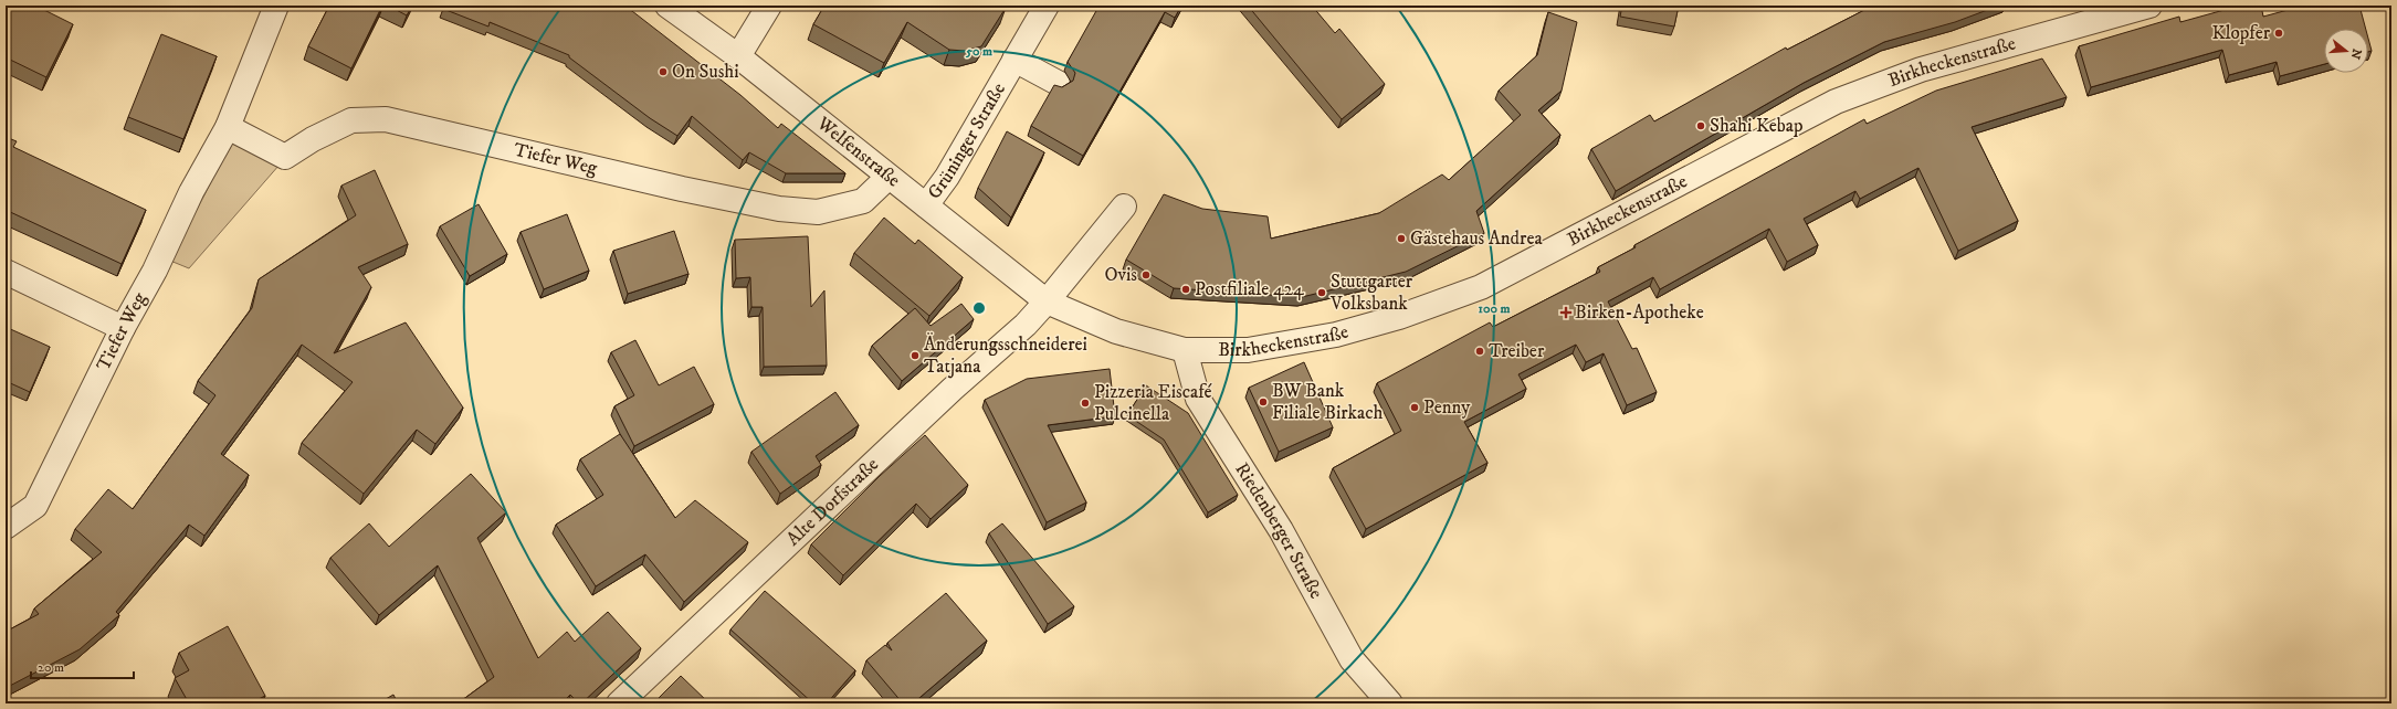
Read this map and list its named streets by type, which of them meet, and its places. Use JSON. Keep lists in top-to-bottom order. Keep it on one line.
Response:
{"streets":{"street":["Birkheckenstraße","Grüninger Straße","Welfenstraße","Tiefer Weg","Alte Dorfstraße","Riedenberger Straße"]},"crossings":[["Birkheckenstraße","Welfenstraße"],["Birkheckenstraße","Alte Dorfstraße"],["Birkheckenstraße","Riedenberger Straße"],["Grüninger Straße","Welfenstraße"],["Welfenstraße","Tiefer Weg"],["Welfenstraße","Alte Dorfstraße"]],"places":{"other":["Klopfer","On Sushi","Shahi Kebap","Gästehaus Andrea","Ovis","Postfiliale 424","Stuttgarter Volksbank","Treiber","Änderungsschneiderei Tatjana","BW Bank Filiale Birkach","Pizzeria Eiscafé Pulcinella","Penny"],"health":["Birken-Apotheke"]},"scale_bar":"20 m","north":"right","rings":["50 m","100 m"]}
